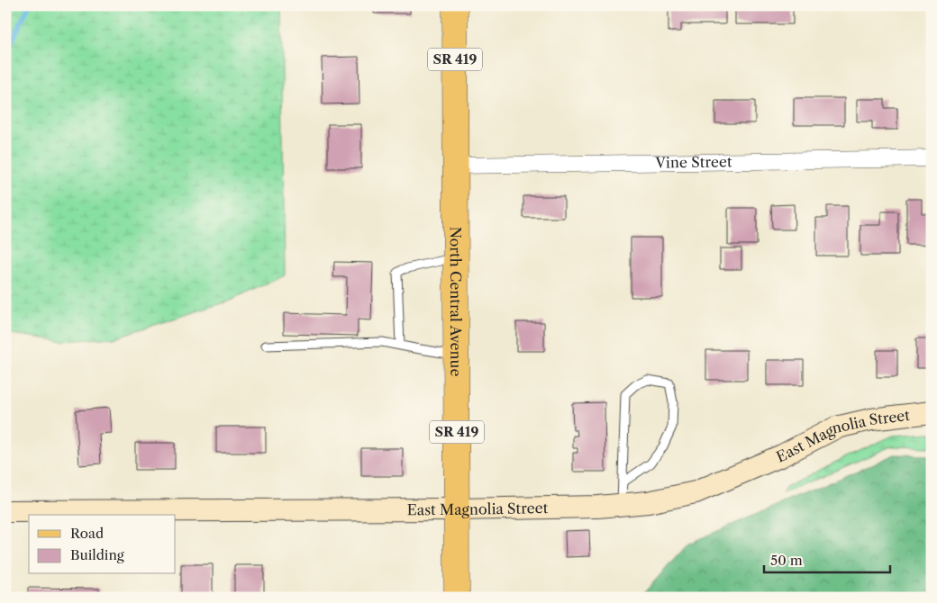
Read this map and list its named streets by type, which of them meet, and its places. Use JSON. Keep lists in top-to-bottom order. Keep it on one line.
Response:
{"streets":{"main road":["SR 419","North Central Avenue"],"street":["Vine Street","East Magnolia Street"]},"crossings":[["Vine Street","North Central Avenue"],["North Central Avenue","East Magnolia Street"]],"legend":["Road","Building"],"scale_bar":"50 m"}
